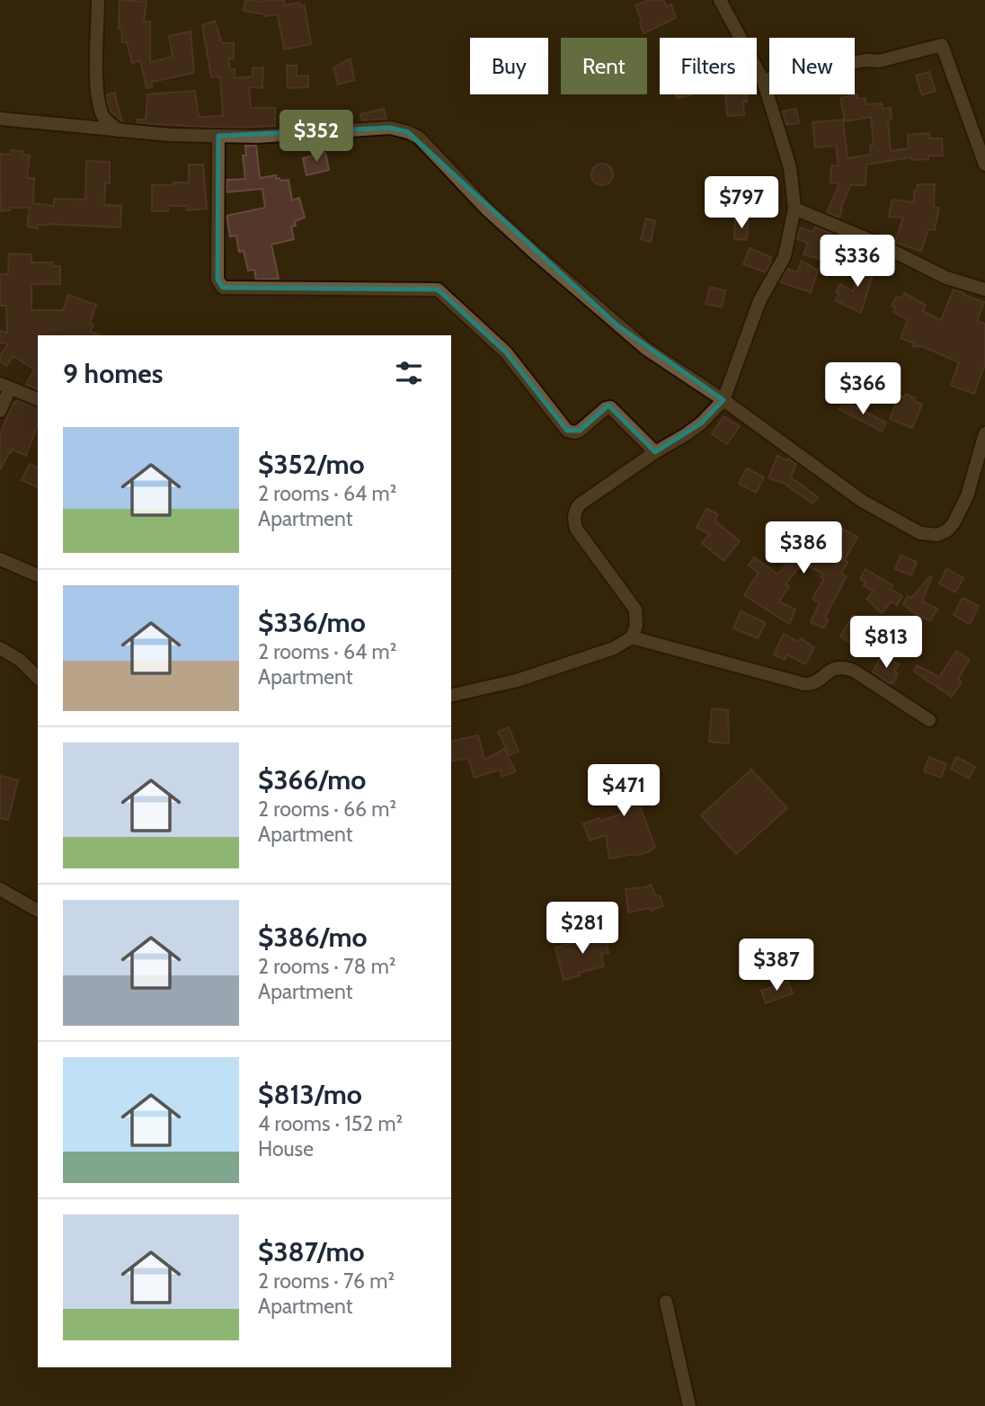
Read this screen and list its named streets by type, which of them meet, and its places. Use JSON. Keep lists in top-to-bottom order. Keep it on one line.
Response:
{"page":{"chip":["Buy","Rent","Filters","New"],"price":["$352","$797","$336","$366","$386","$813","$471","$281","$387"],"heading":"9 homes","list":[{"name":"$352/mo","note":"2 rooms · 64 m² · Apartment"},{"name":"$336/mo","note":"2 rooms · 64 m² · Apartment"},{"name":"$366/mo","note":"2 rooms · 66 m² · Apartment"},{"name":"$386/mo","note":"2 rooms · 78 m² · Apartment"},{"name":"$813/mo","note":"4 rooms · 152 m² · House"},{"name":"$387/mo","note":"2 rooms · 76 m² · Apartment"}]}}
